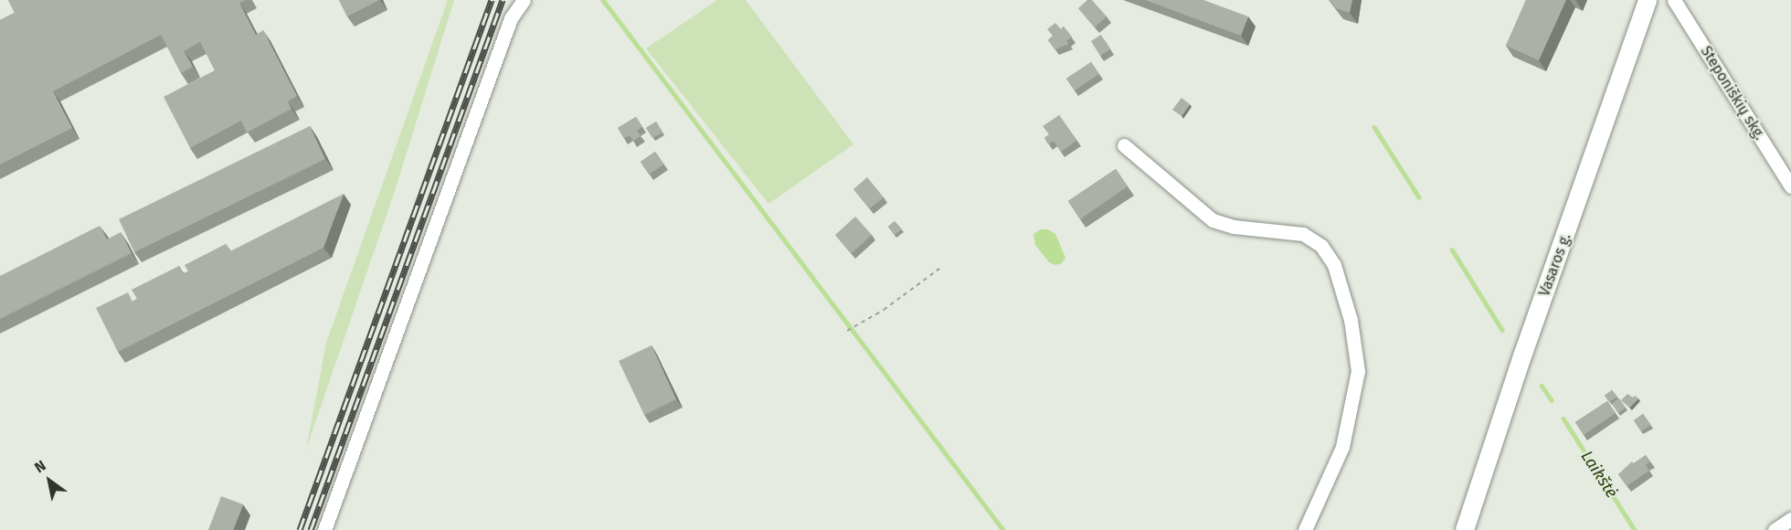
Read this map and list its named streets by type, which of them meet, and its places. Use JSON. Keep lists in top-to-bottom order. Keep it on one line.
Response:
{"streets":{"street":["Steponiškių skg.","Vasaros g."]},"water":["Laikštė"],"north":"top left"}
